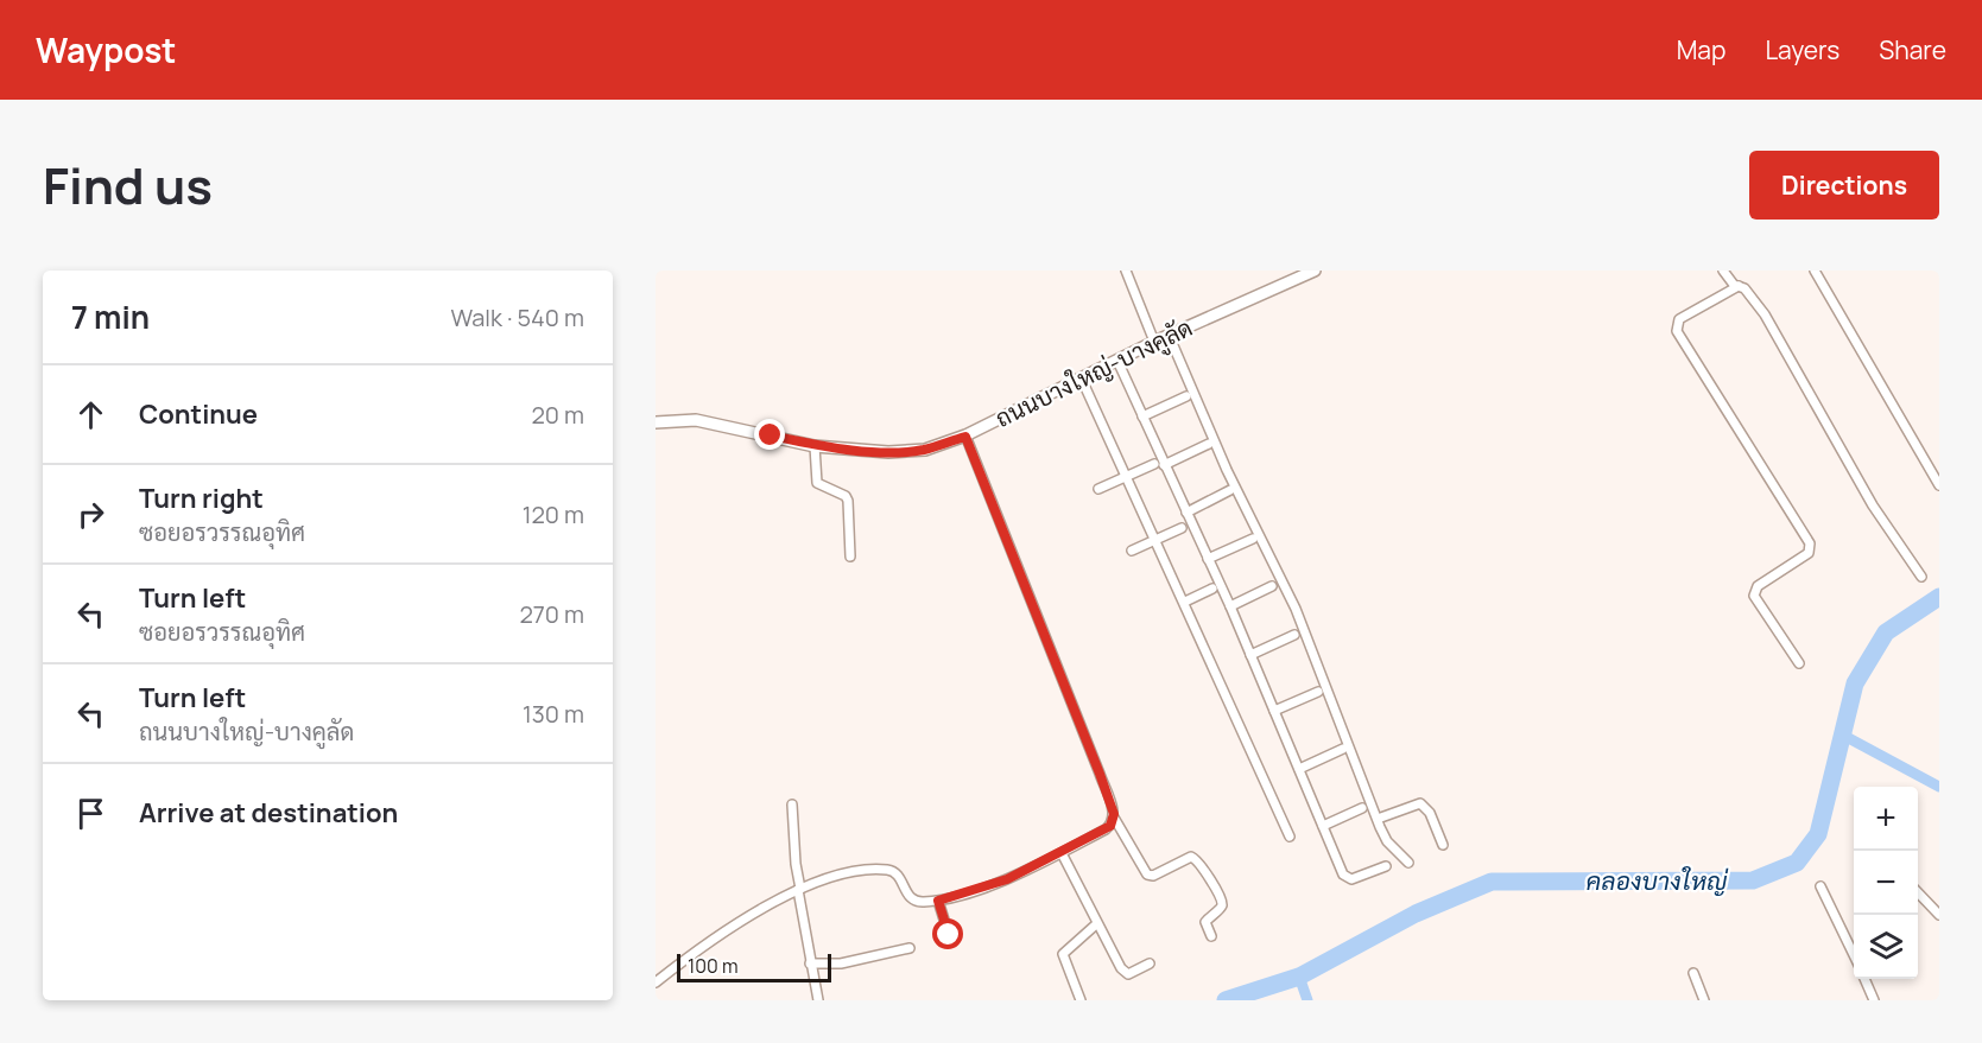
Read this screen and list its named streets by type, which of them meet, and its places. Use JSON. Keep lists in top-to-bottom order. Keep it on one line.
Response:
{"streets":{"street":["ถนนบางใหญ่-บางคูลัด"]},"water":["คลองบางใหญ่"],"scale_bar":"100 m","page":{"header":"Waypost","nav":["Map","Layers","Share"],"title":"Find us","buttons":"Directions","heading":["7 min","Walk · 540 m"],"list":[["Continue","20 m"],["Turn right","ซอยอรวรรณอุทิศ","120 m"],["Turn left","ซอยอรวรรณอุทิศ","270 m"],["Turn left","ถนนบางใหญ่-บางคูลัด","130 m"],"Arrive at destination"],"map_buttons":["+","−"],"scale":"100 m"}}
